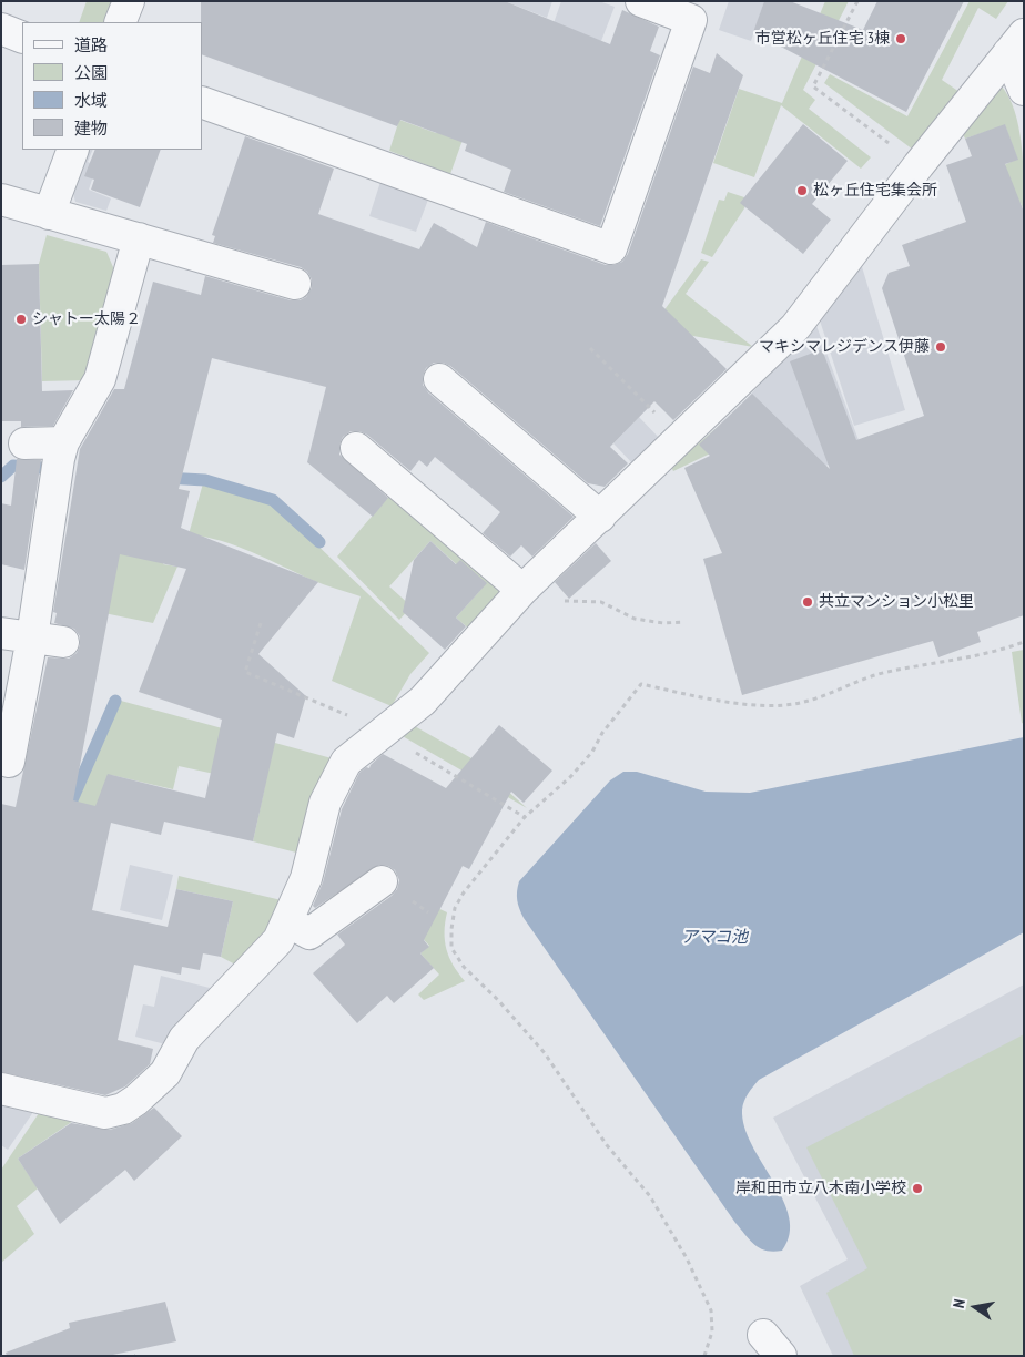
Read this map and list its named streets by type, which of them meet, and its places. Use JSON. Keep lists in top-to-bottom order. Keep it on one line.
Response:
{"water":["アマコ池"],"places":["市営松ヶ丘住宅 3棟","松ヶ丘住宅集会所","シャトー太陽２","マキシマレジデンス伊藤","共立マンション小松里","岸和田市立八木南小学校"],"legend":["道路","公園","水域","建物"],"north":"left"}
